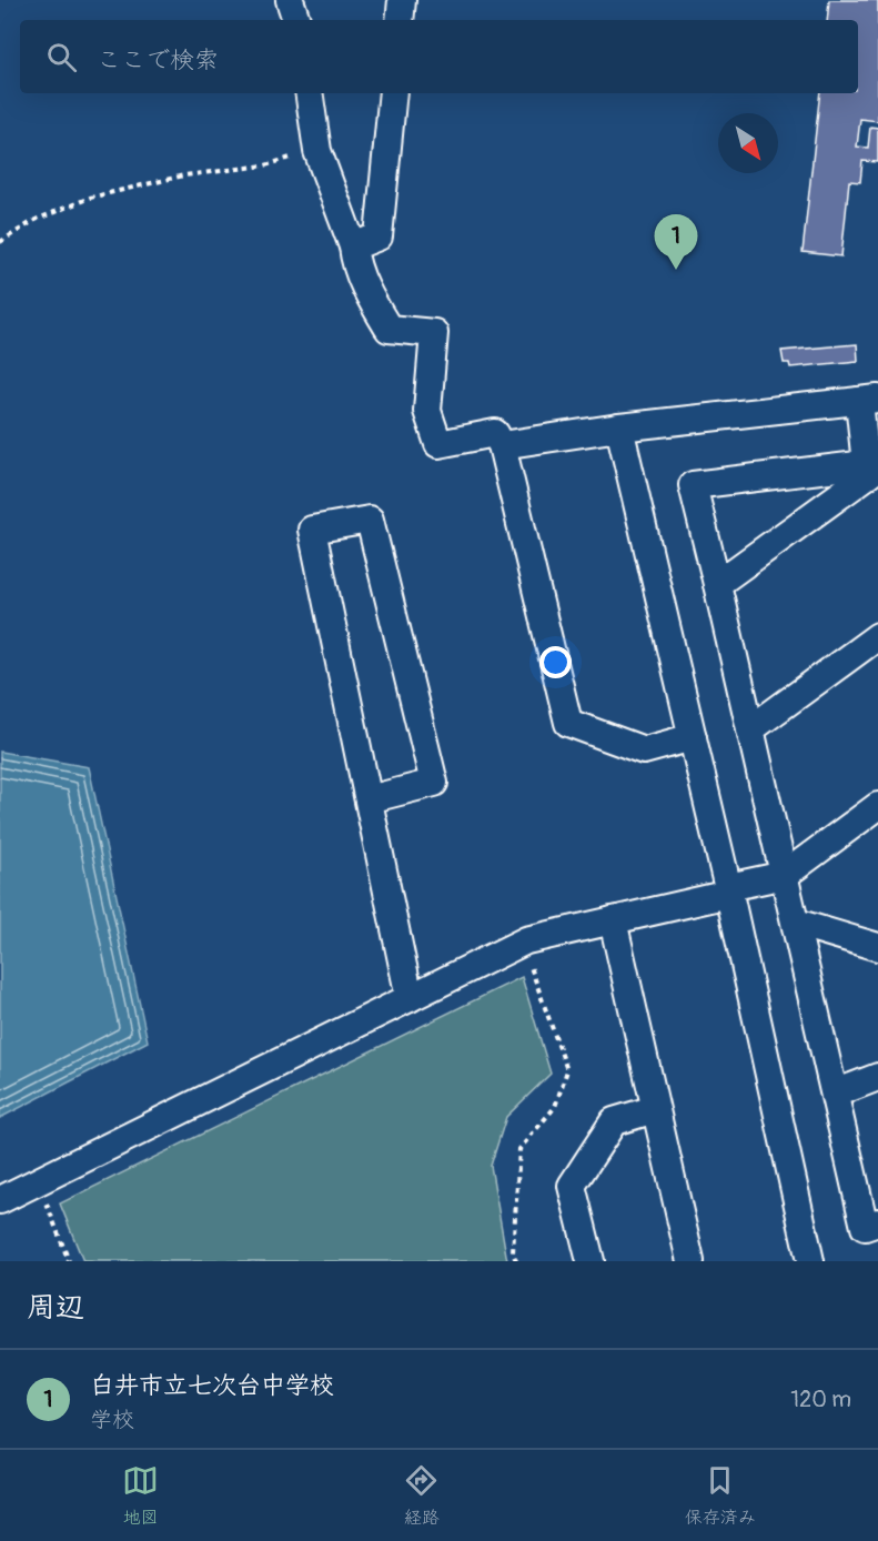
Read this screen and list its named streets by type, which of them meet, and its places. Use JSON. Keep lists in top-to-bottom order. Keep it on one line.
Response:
{"north":"bottom right","page":{"search":"ここで検索","pins":"1","heading":"周辺","list":[{"mark":"1","name":"白井市立七次台中学校","note":"学校","value":"120 m"}],"nav":["地図","経路","保存済み"]}}
